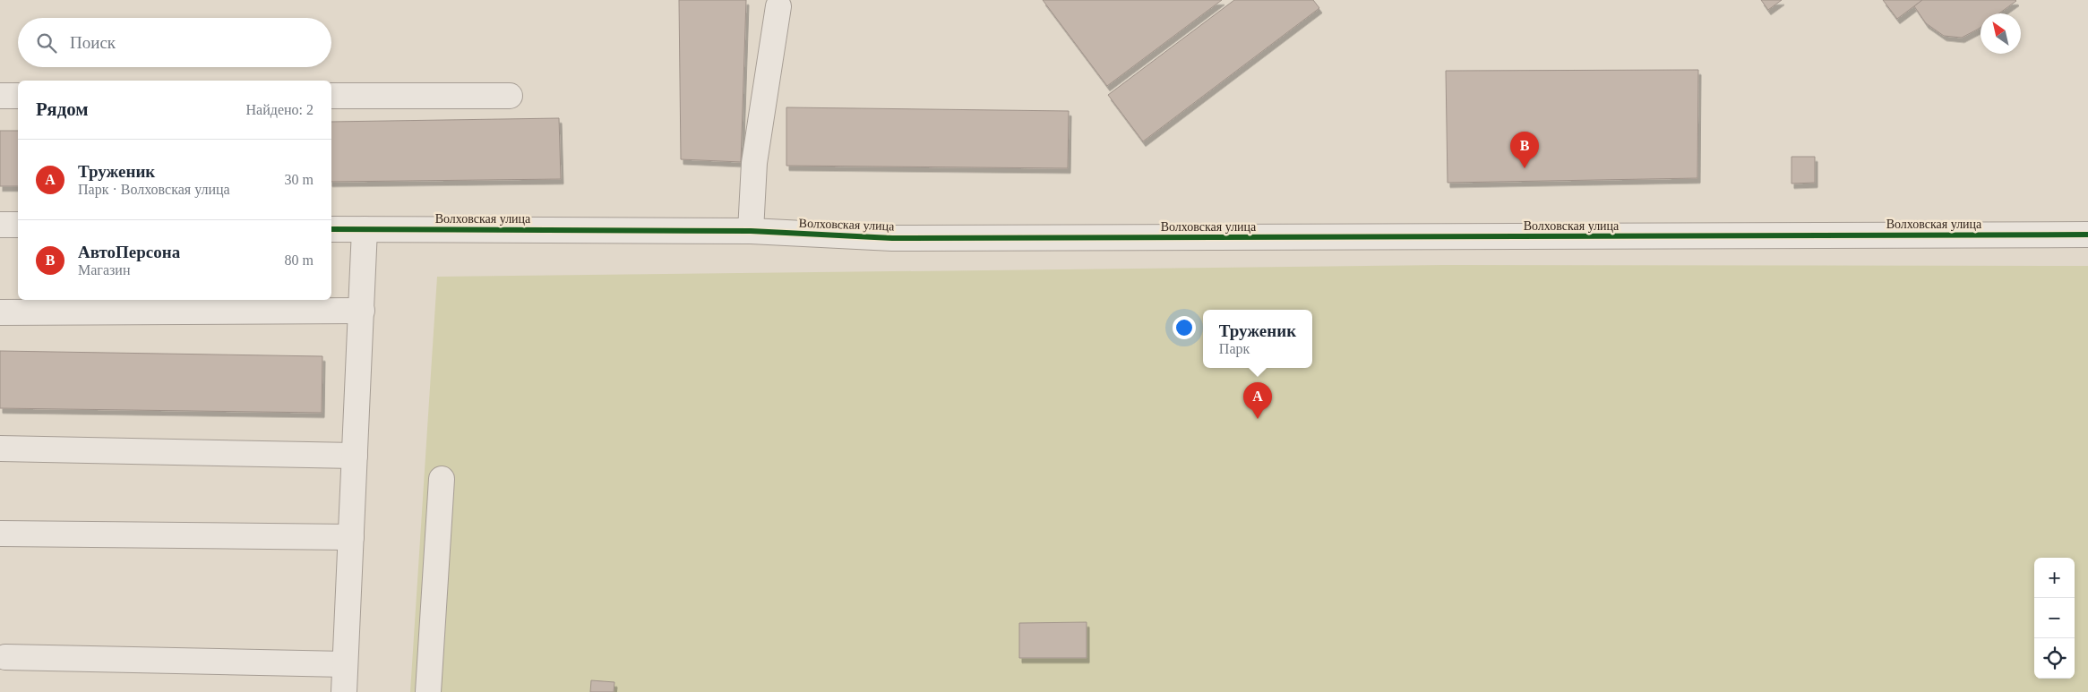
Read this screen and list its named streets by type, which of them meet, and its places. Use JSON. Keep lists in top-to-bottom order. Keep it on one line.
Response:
{"streets":{"street":["Волховская улица"]},"north":"top left","page":{"search":"Поиск","heading":["Рядом","Найдено: 2"],"pins":["B","A"],"list":[{"mark":"A","name":"Труженик","note":"Парк · Волховская улица","value":"30 m"},{"mark":"B","name":"АвтоПерсона","note":"Магазин","value":"80 m"}],"popup":["Труженик","Парк"],"map_buttons":["+","−"]}}
